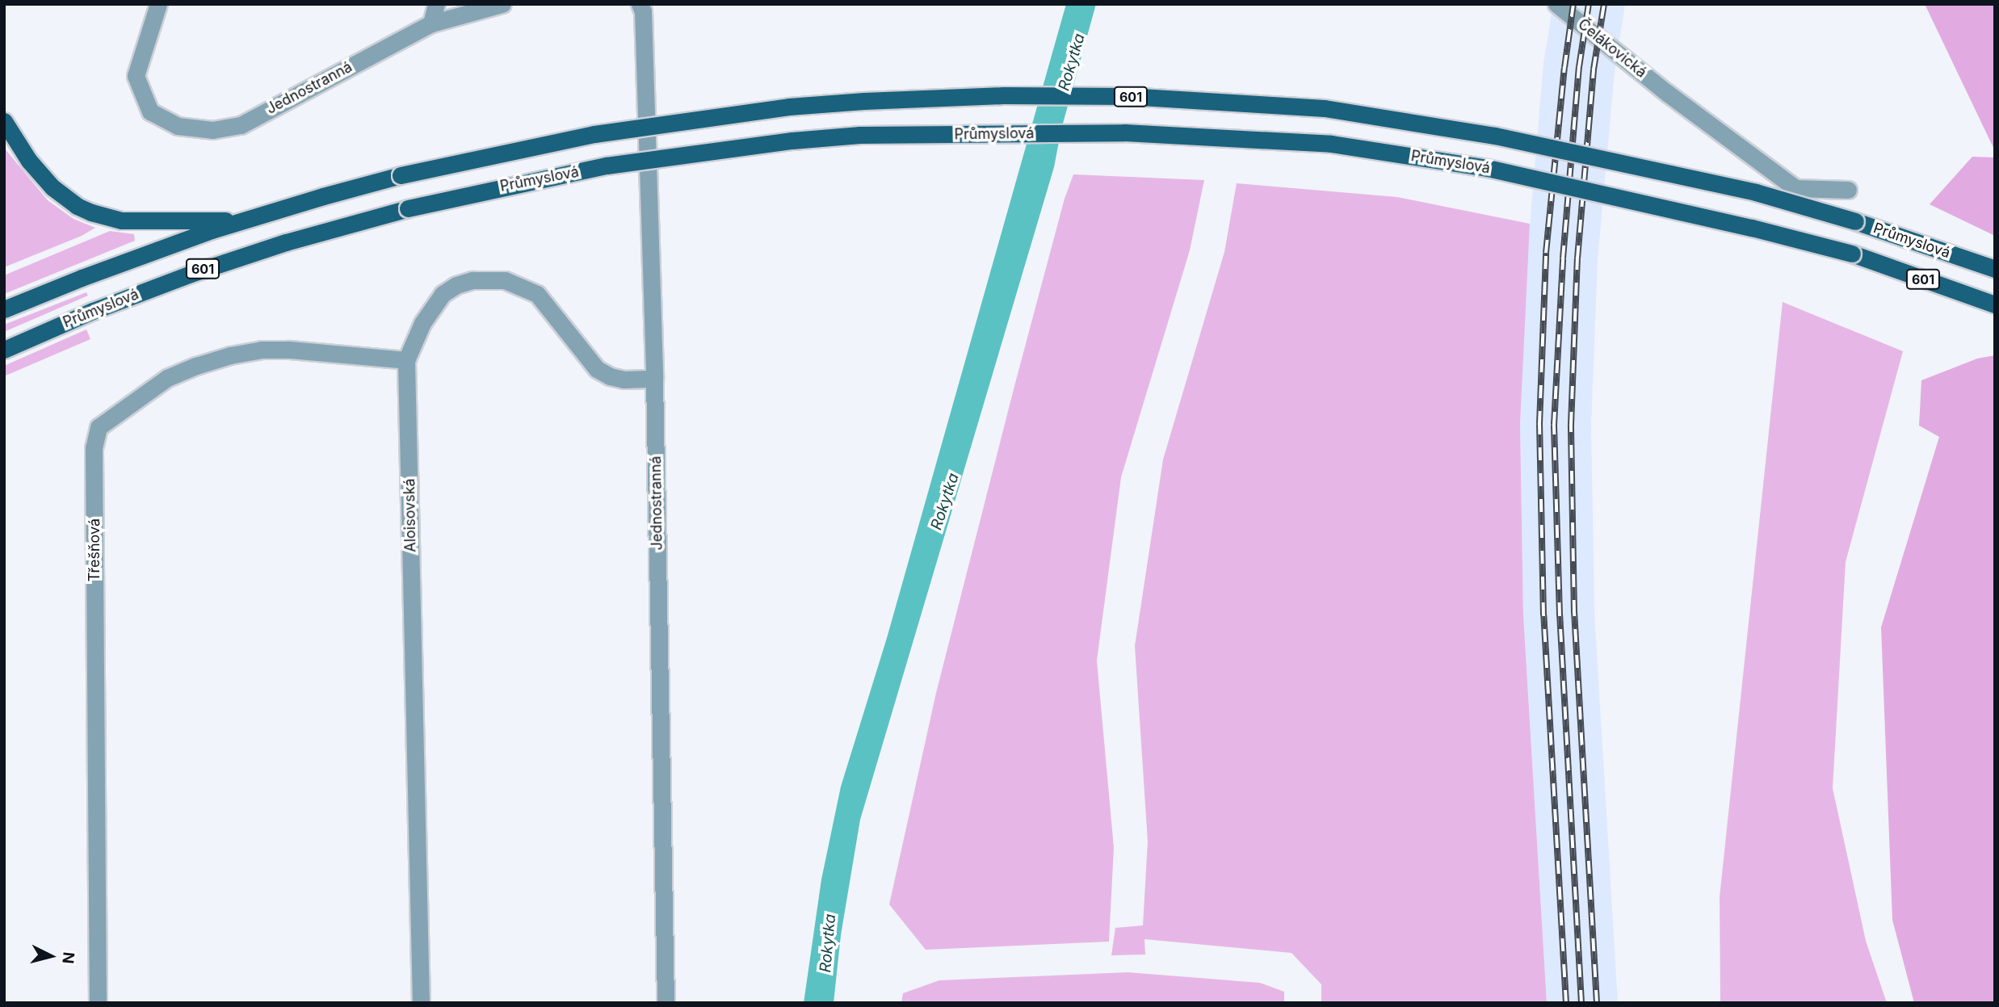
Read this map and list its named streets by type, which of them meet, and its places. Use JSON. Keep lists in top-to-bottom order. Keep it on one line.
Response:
{"streets":{"main road":["601","Průmyslová"],"street":["Čelákovická","Jednostranná","Aloisovská","Třešňová"]},"crossings":[["Jednostranná","Aloisovská"],["Aloisovská","Třešňová"]],"water":["Rokytka"],"north":"right"}
